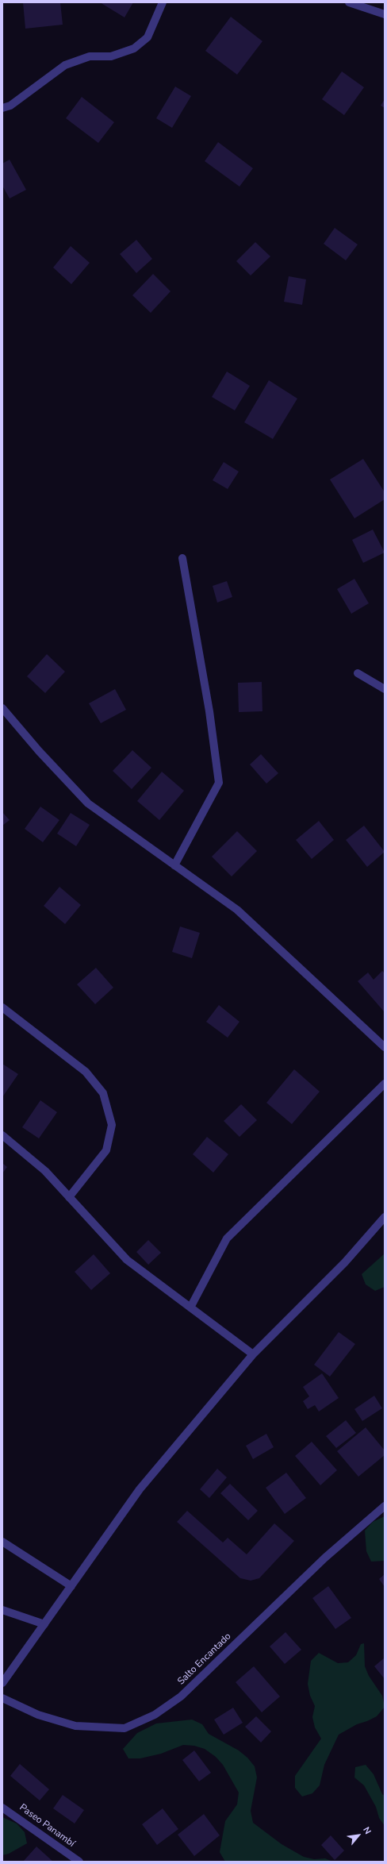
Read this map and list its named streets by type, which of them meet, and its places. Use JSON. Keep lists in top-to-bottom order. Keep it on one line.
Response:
{"streets":{"street":["Salto Encantado","Paseo Panambí"]},"north":"top right"}
